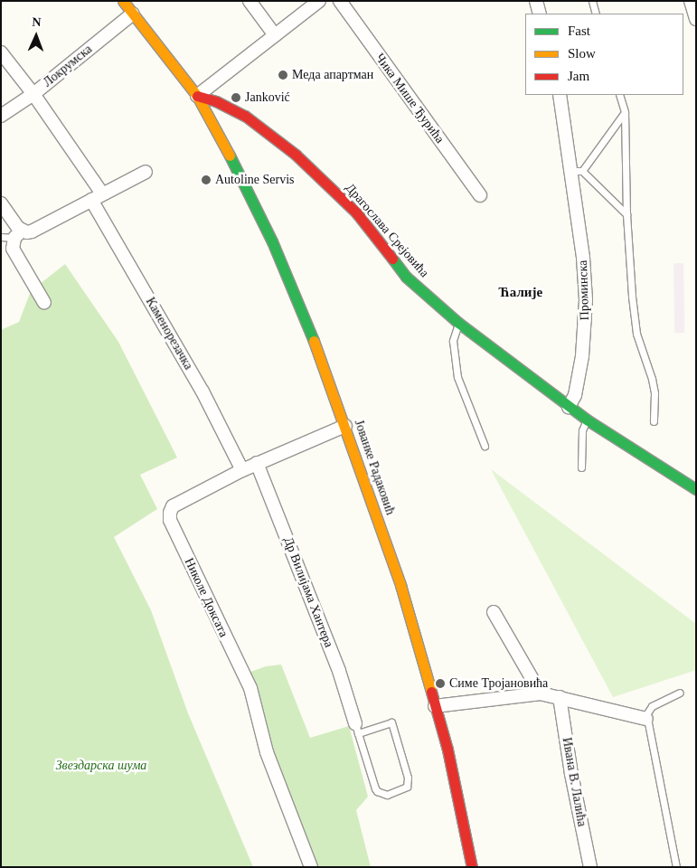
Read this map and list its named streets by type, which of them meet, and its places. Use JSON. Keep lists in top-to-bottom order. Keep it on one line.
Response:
{"streets":{"main road":["Драгослава Срејовића","Јованке Радаковић"],"street":["Локрумска","Чика Мише Ђурића","Проминска","Каменорезачка","Др Вилијама Хантера","Николе Доксата","Ивана В. Лалића"]},"crossings":[["Локрумска","Каменорезачка"],["Драгослава Срејовића","Проминска"],["Драгослава Срејовића","Јованке Радаковић"],["Каменорезачка","Николе Доксата"],["Јованке Радаковић","Николе Доксата"],["Др Вилијама Хантера","Николе Доксата"]],"districts":["Ћалије"],"parks":["Звездарска шума"],"places":["Меда апартман","Janković","Autoline Servis","Симе Тројановића"],"legend":["Fast","Slow","Jam"],"north":"top"}
